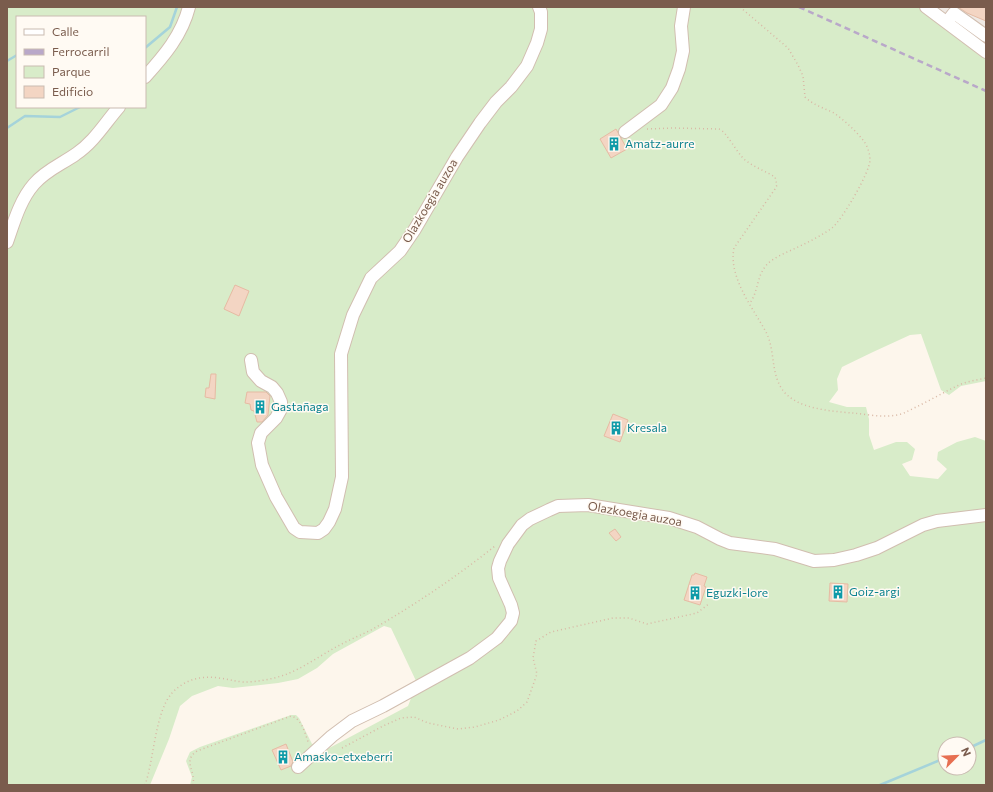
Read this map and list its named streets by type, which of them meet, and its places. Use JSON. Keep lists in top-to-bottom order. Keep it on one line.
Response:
{"streets":{"street":["Olazkoegia auzoa"]},"places":{"building":["Amatz-aurre","Gastañaga","Kresala","Goiz-argi","Eguzki-lore","Amasko-etxeberri"]},"legend":["Calle","Ferrocarril","Parque","Edificio"],"north":"top right"}
